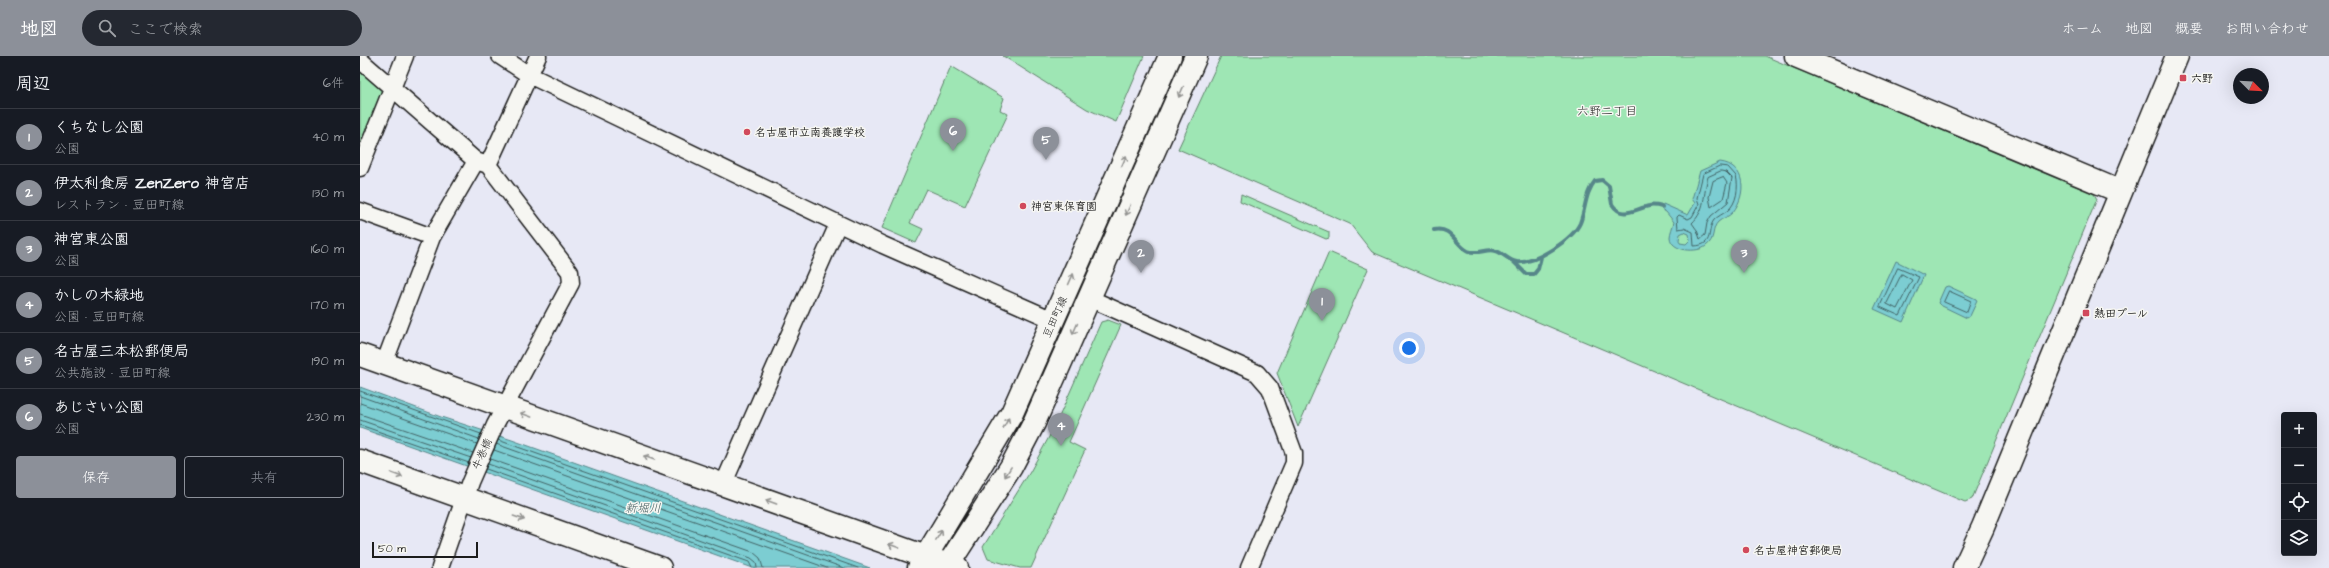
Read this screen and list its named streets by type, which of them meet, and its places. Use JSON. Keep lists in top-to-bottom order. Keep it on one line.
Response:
{"streets":{"street":["豆田町線","牛巻橋"]},"districts":["六野二丁目"],"water":["新堀川"],"places":{"transit":["六野","熱田プール"],"other":["名古屋市立南養護学校","神宮東保育園","名古屋神宮郵便局"]},"scale_bar":"50 m","north":"bottom right","page":{"header":"地図","search":"ここで検索","nav":["ホーム","地図","概要","お問い合わせ"],"heading":["周辺","6件"],"list":[{"mark":"1","name":"くちなし公園","note":"公園","value":"40 m"},{"mark":"2","name":"伊太利食房 ZenZero 神宮店","note":"レストラン · 豆田町線","value":"130 m"},{"mark":"3","name":"神宮東公園","note":"公園","value":"160 m"},{"mark":"4","name":"かしの木緑地","note":"公園 · 豆田町線","value":"170 m"},{"mark":"5","name":"名古屋三本松郵便局","note":"公共施設 · 豆田町線","value":"190 m"},{"mark":"6","name":"あじさい公園","note":"公園","value":"230 m"}],"pins":["6","5","2","3","1","4"],"map_buttons":["+","−"],"buttons":["保存","共有"],"scale":"50 m"}}
